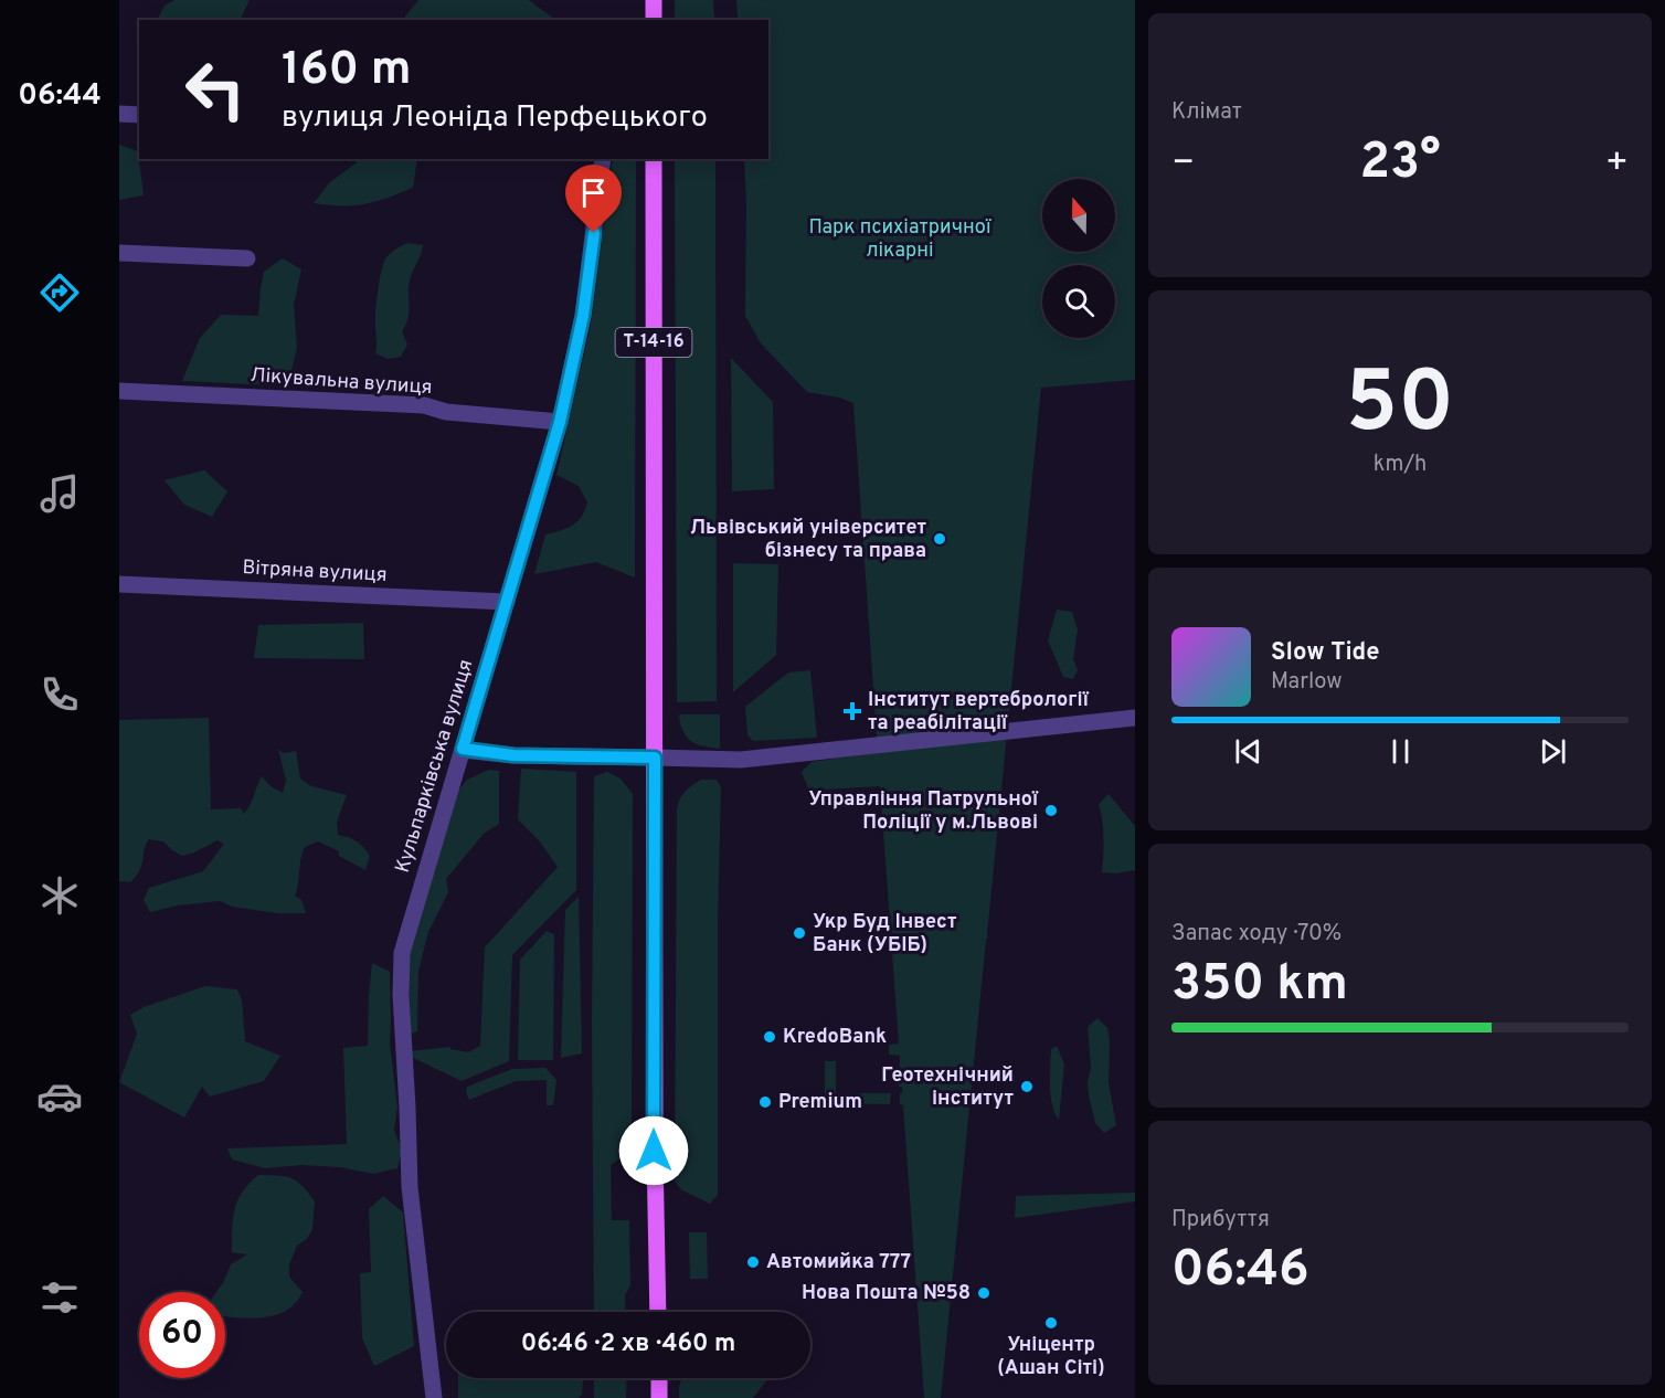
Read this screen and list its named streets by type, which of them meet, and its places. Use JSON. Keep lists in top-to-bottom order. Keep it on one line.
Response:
{"streets":{"main road":["Т-14-16"],"street":["Лікувальна вулиця","Вітряна вулиця","Кульпарківська вулиця"]},"crossings":[["Лікувальна вулиця","Кульпарківська вулиця"],["Вітряна вулиця","Кульпарківська вулиця"]],"parks":["Парк психіатричної лікарні"],"places":{"other":["Львівський університет бізнесу та права","Управління Патрульної Поліції у м.Львові","Укр Буд Інвест Банк (УБІБ)","KredoBank","Геотехнічний інститут","Premium","Автомийка 777","Нова Пошта №58","Уніцентр (Ашан Сіті)"],"health":["Інститут вертебрології та реабілітації"]},"north":"top","page":{"tabs":"06:44","tile":["Клімат",["50","km/h"],["Запас ходу · 70%","350 km"],["Прибуття","06:46"]],"turn":["160 m","вулиця Леоніда Перфецького"],"heat":["−","23°","+"],"song":["Slow Tide","Marlow"],"limit":"60","trip":"06:46 · 2 хв · 460 m"}}
